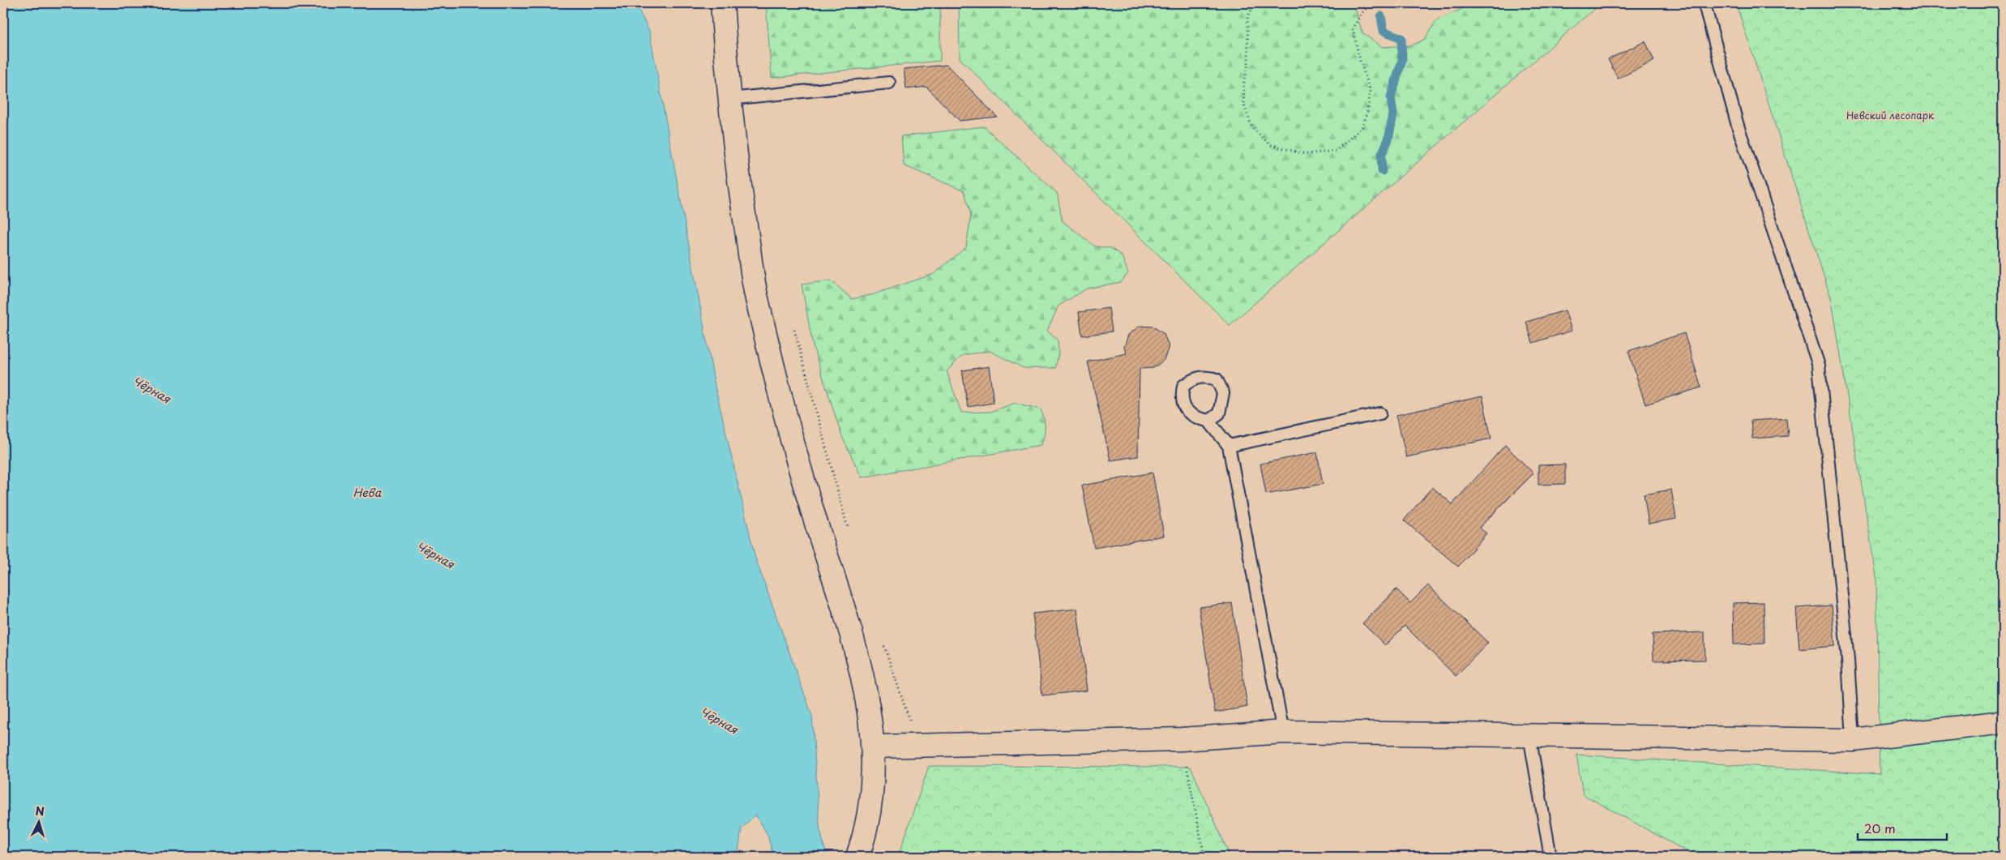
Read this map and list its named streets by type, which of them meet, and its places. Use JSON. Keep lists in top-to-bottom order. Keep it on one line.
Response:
{"water":["Чёрная","Нева"],"parks":["Невский лесопарк"],"scale_bar":"20 m","north":"top"}
